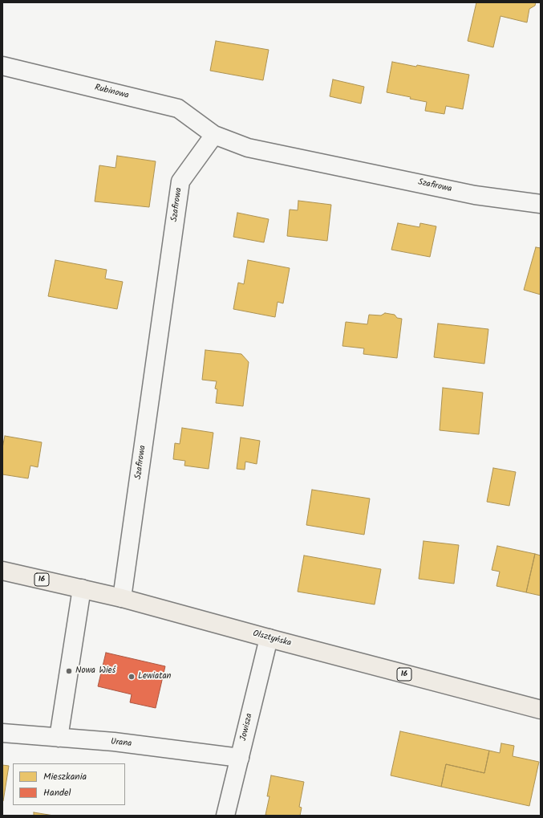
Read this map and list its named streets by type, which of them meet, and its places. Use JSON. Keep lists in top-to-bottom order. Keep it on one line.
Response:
{"streets":{"main road":["16","Olsztyńska"],"street":["Rubinowa","Szafirowa","Jowisza","Urana"]},"crossings":[["Rubinowa","Szafirowa"],["Szafirowa","Olsztyńska"],["Olsztyńska","Jowisza"],["Jowisza","Urana"]],"places":["Nowa Wieś","Lewiatan"],"legend":["Mieszkania","Handel"]}
